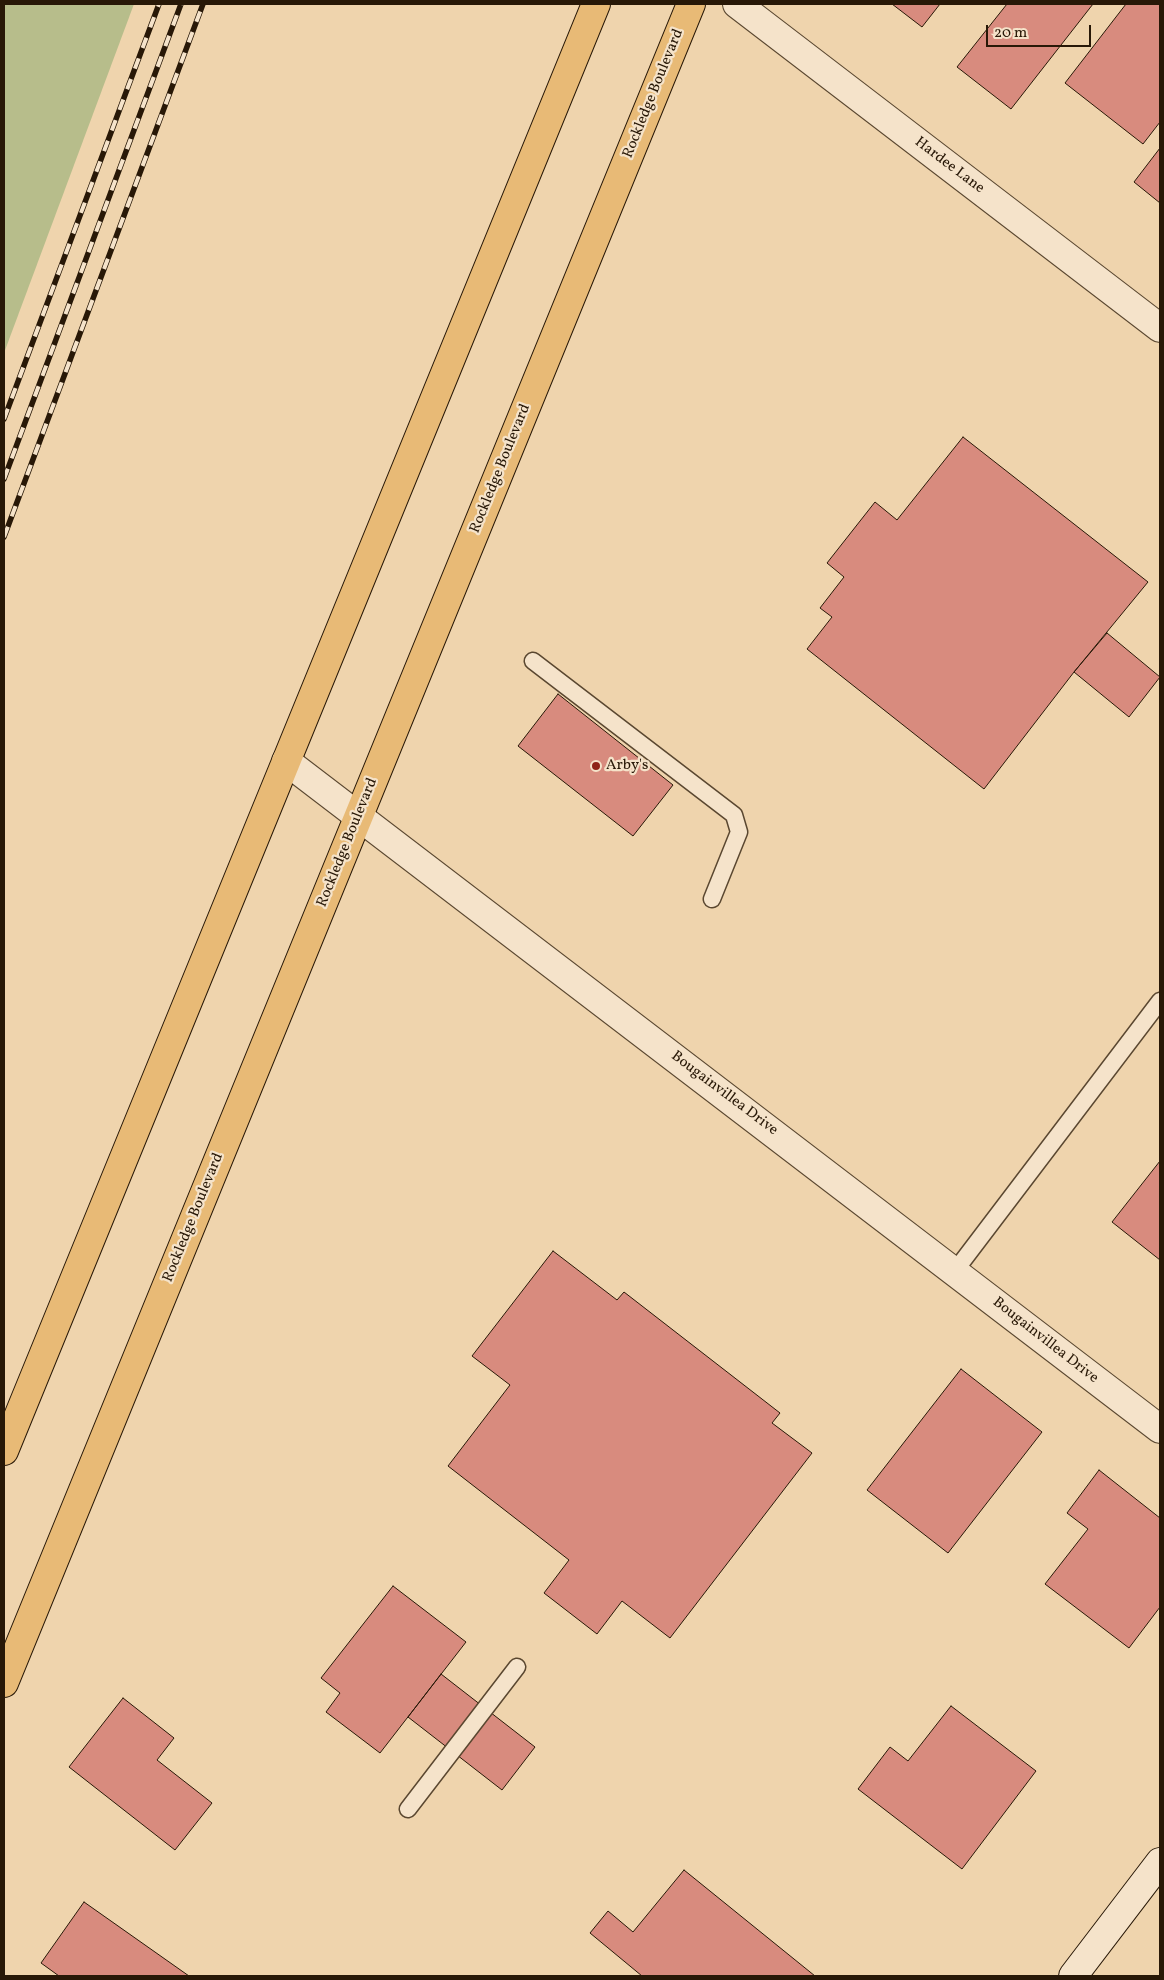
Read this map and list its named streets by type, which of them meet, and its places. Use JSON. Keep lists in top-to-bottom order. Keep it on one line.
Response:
{"streets":{"main road":["Rockledge Boulevard"],"street":["Hardee Lane","Bougainvillea Drive"]},"crossings":[["Rockledge Boulevard","Bougainvillea Drive"]],"places":["Arby's"],"scale_bar":"20 m"}
